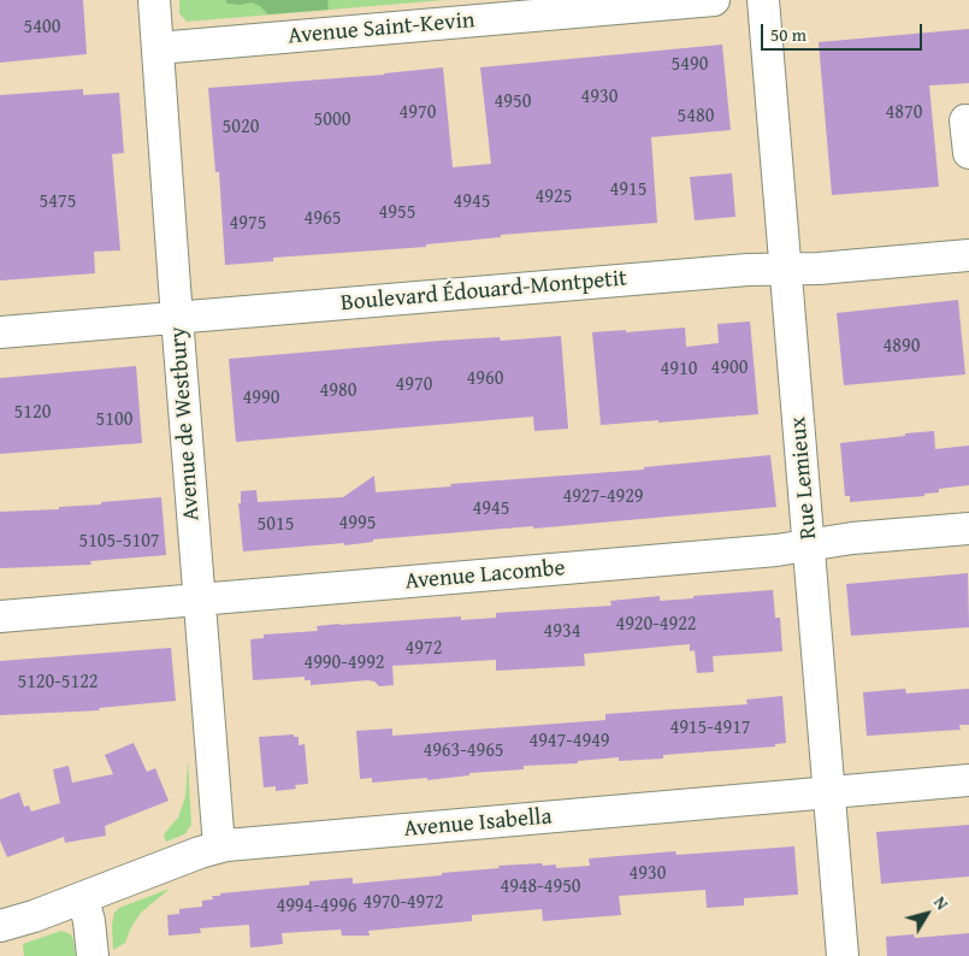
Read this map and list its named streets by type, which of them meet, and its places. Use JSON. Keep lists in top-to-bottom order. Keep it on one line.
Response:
{"streets":{"street":["Avenue Saint-Kevin","Boulevard Édouard-Montpetit","Avenue de Westbury","Rue Lemieux","Avenue Lacombe","Avenue Isabella"]},"crossings":[["Avenue Saint-Kevin","Avenue de Westbury"],["Boulevard Édouard-Montpetit","Avenue de Westbury"],["Boulevard Édouard-Montpetit","Rue Lemieux"],["Avenue de Westbury","Avenue Lacombe"],["Avenue de Westbury","Avenue Isabella"],["Rue Lemieux","Avenue Lacombe"],["Rue Lemieux","Avenue Isabella"]],"house_numbers":["5400","5490","4930","4950","4970","4870","5480","5000","5020","4915","4925","5475","4945","4955","4965","4975","4890","4900","4910","4960","4970","4980","4990","5120","5100","4927-4929","4945","4995","5015","5105-5107","4920-4922","4934","4972","4990-4992","5120-5122","4915-4917","4947-4949","4963-4965","4930","4948-4950","4970-4972","4994-4996"],"scale_bar":"50 m","north":"top right"}
